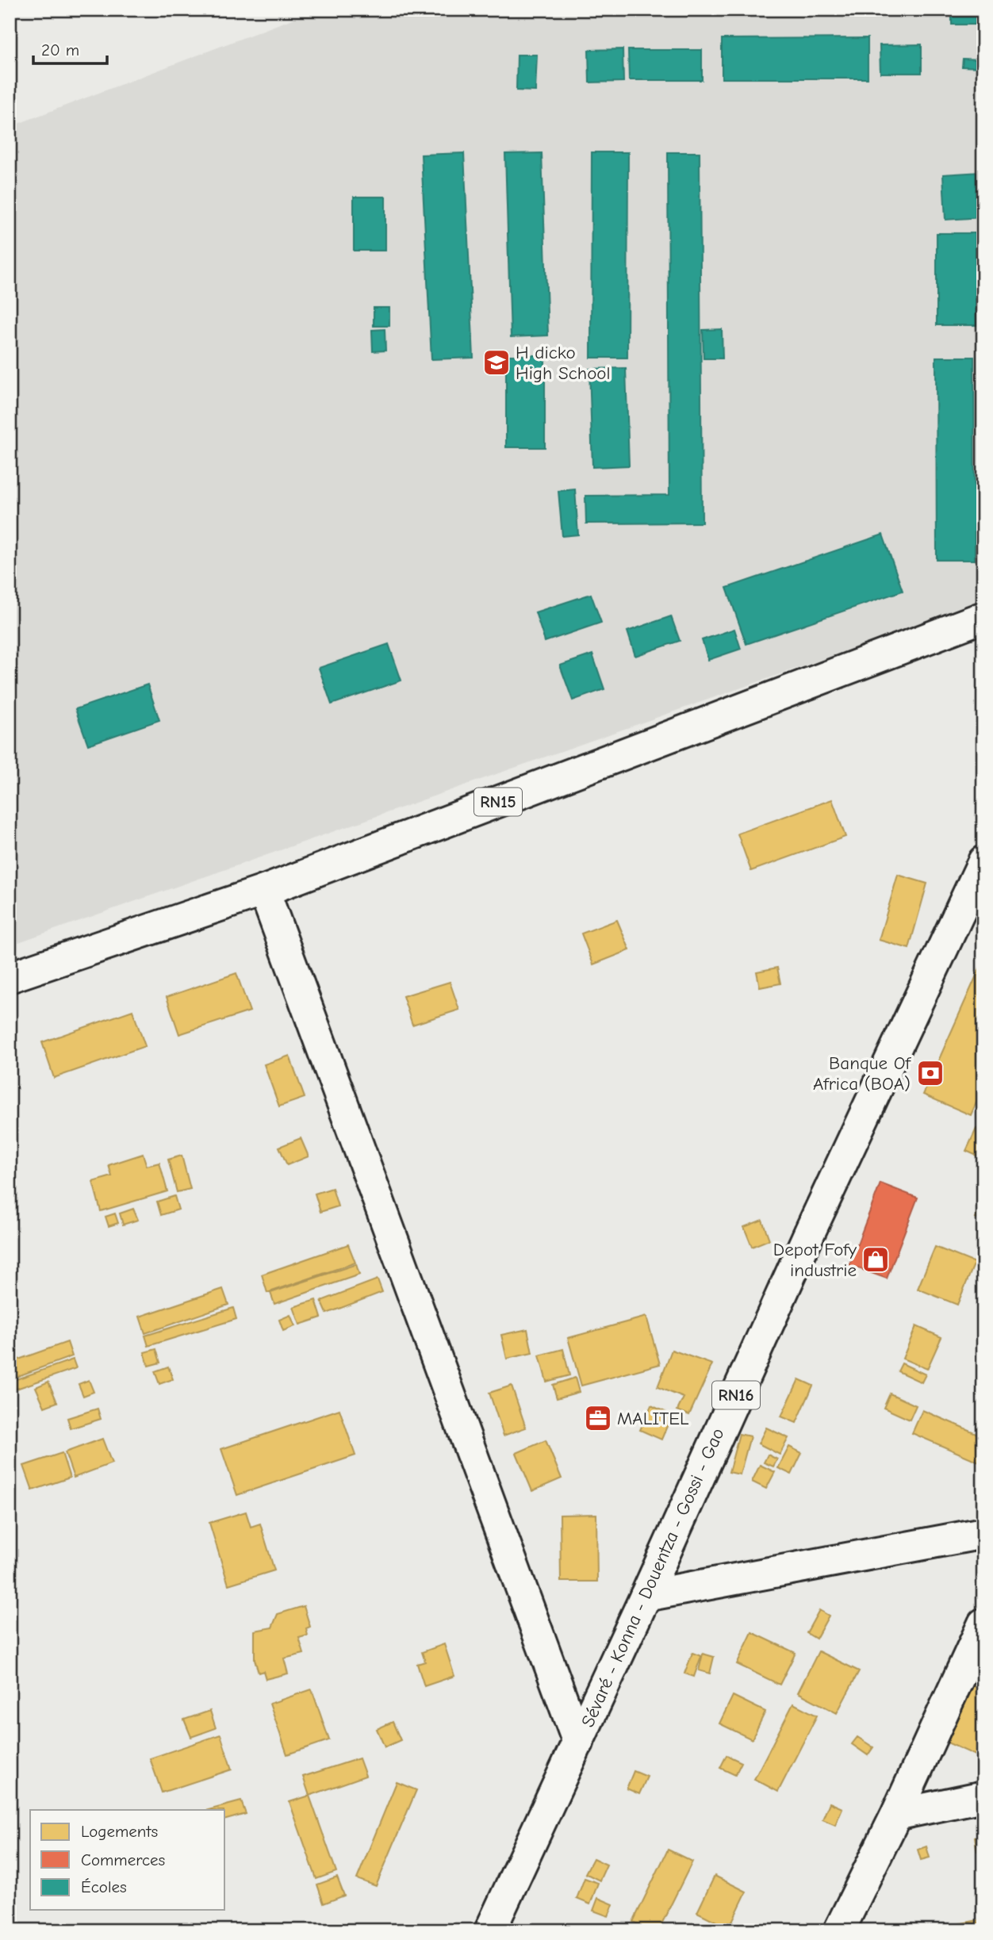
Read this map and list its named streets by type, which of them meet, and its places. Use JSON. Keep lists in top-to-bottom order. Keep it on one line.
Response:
{"streets":{"main road":["RN15","RN16","Sévaré - Konna - Douentza - Gossi - Gao"]},"places":{"school or university":["H dicko High School"],"bank":["Banque Of Africa (BOA)"],"shop":["Depot Fofy industrie"],"office":["MALITEL"]},"legend":["Logements","Commerces","Écoles"],"scale_bar":"20 m"}
